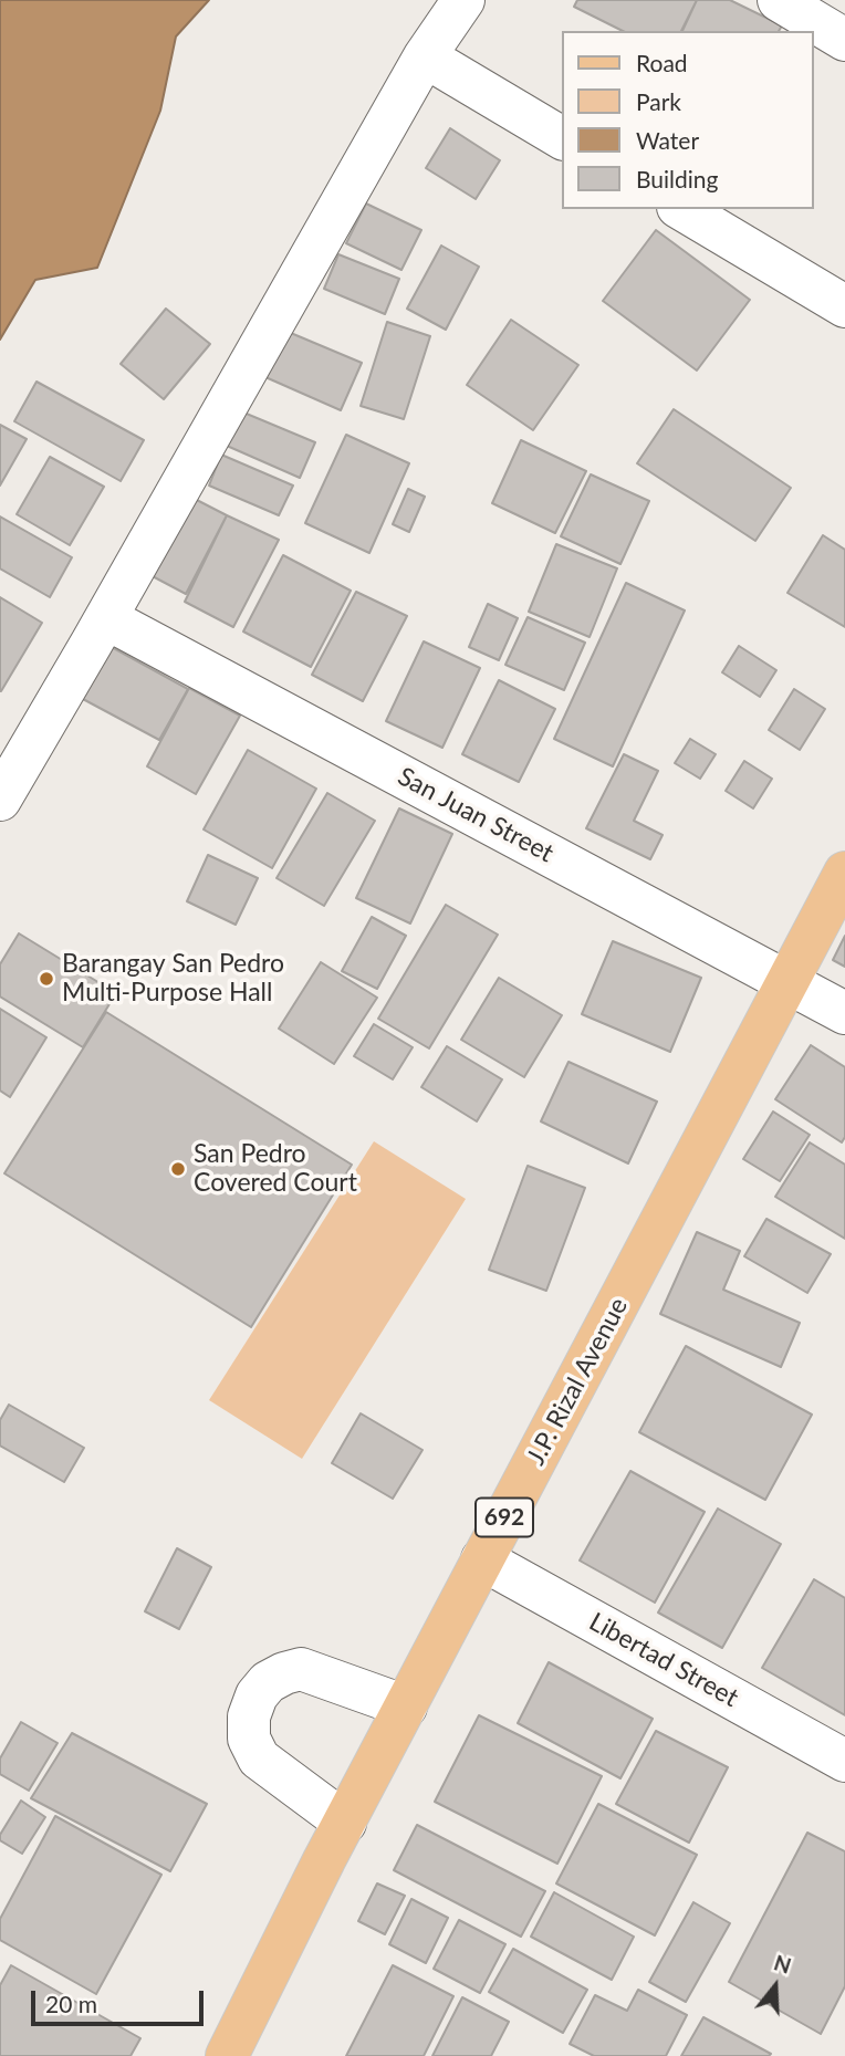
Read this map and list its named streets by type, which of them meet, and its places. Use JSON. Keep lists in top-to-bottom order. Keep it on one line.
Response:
{"streets":{"main road":["J.P. Rizal Avenue","692"],"street":["San Juan Street","Libertad Street"]},"crossings":[["San Juan Street","J.P. Rizal Avenue"],["J.P. Rizal Avenue","Libertad Street"]],"places":["Barangay San Pedro Multi-Purpose Hall","San Pedro Covered Court"],"legend":["Road","Park","Water","Building"],"scale_bar":"20 m","north":"top"}
